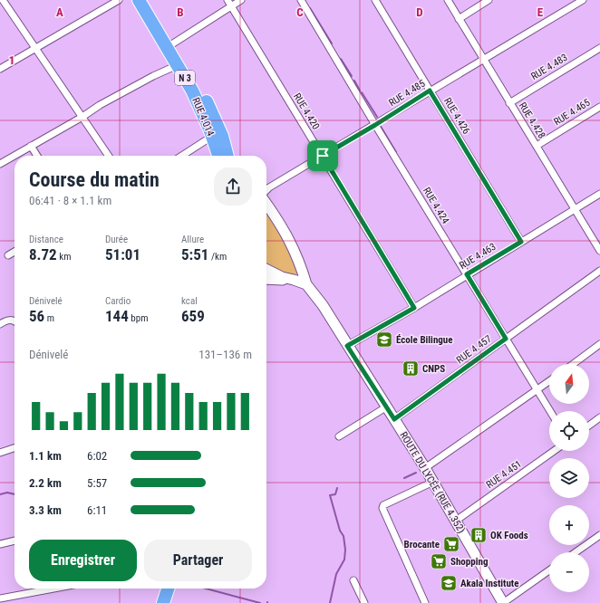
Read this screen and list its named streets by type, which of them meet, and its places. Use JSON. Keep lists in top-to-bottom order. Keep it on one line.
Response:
{"streets":{"highway":["N 3","RUE 4.014"],"main road":["ROUTE DU LYCÉE (RUE 4.352)"],"street":["RUE 4.483","RUE 4.485","RUE 4.420","RUE 4.465","RUE 4.426","RUE 4.428","RUE 4.424","RUE 4.463","RUE 4.457","RUE 4.451"]},"crossings":[["RUE 4.483","RUE 4.428"],["RUE 4.485","RUE 4.420"],["RUE 4.485","RUE 4.426"],["RUE 4.485","RUE 4.428"],["RUE 4.485","RUE 4.424"],["RUE 4.420","RUE 4.463"],["RUE 4.465","RUE 4.428"],["RUE 4.426","RUE 4.463"],["RUE 4.428","RUE 4.463"],["RUE 4.424","RUE 4.463"],["RUE 4.424","RUE 4.457"],["RUE 4.463","ROUTE DU LYCÉE (RUE 4.352)"],["RUE 4.457","ROUTE DU LYCÉE (RUE 4.352)"],["RUE 4.451","ROUTE DU LYCÉE (RUE 4.352)"]],"places":{"school or university":["École Bilingue","Akala Institute"],"building":["CNPS","OK Foods"],"supermarket":["Brocante","Shopping"]},"north":"top","page":{"heading":["Course du matin","06:41 · 8 × 1.1 km"],"stats":[["Distance","8.72 km"],["Durée","51:01"],["Allure","5:51 /km"],["Dénivelé","56 m"],["Cardio","144 bpm"],["kcal","659"]],"chart":["Dénivelé","131–136 m"],"map_buttons":["+","−"],"list":[{"name":"1.1 km","note":"6:02"},{"name":"2.2 km","note":"5:57"},{"name":"3.3 km","note":"6:11"}],"buttons":["Enregistrer","Partager"]},"grid":{"columns":["A","B","C","D","E"],"rows":["1"]}}
